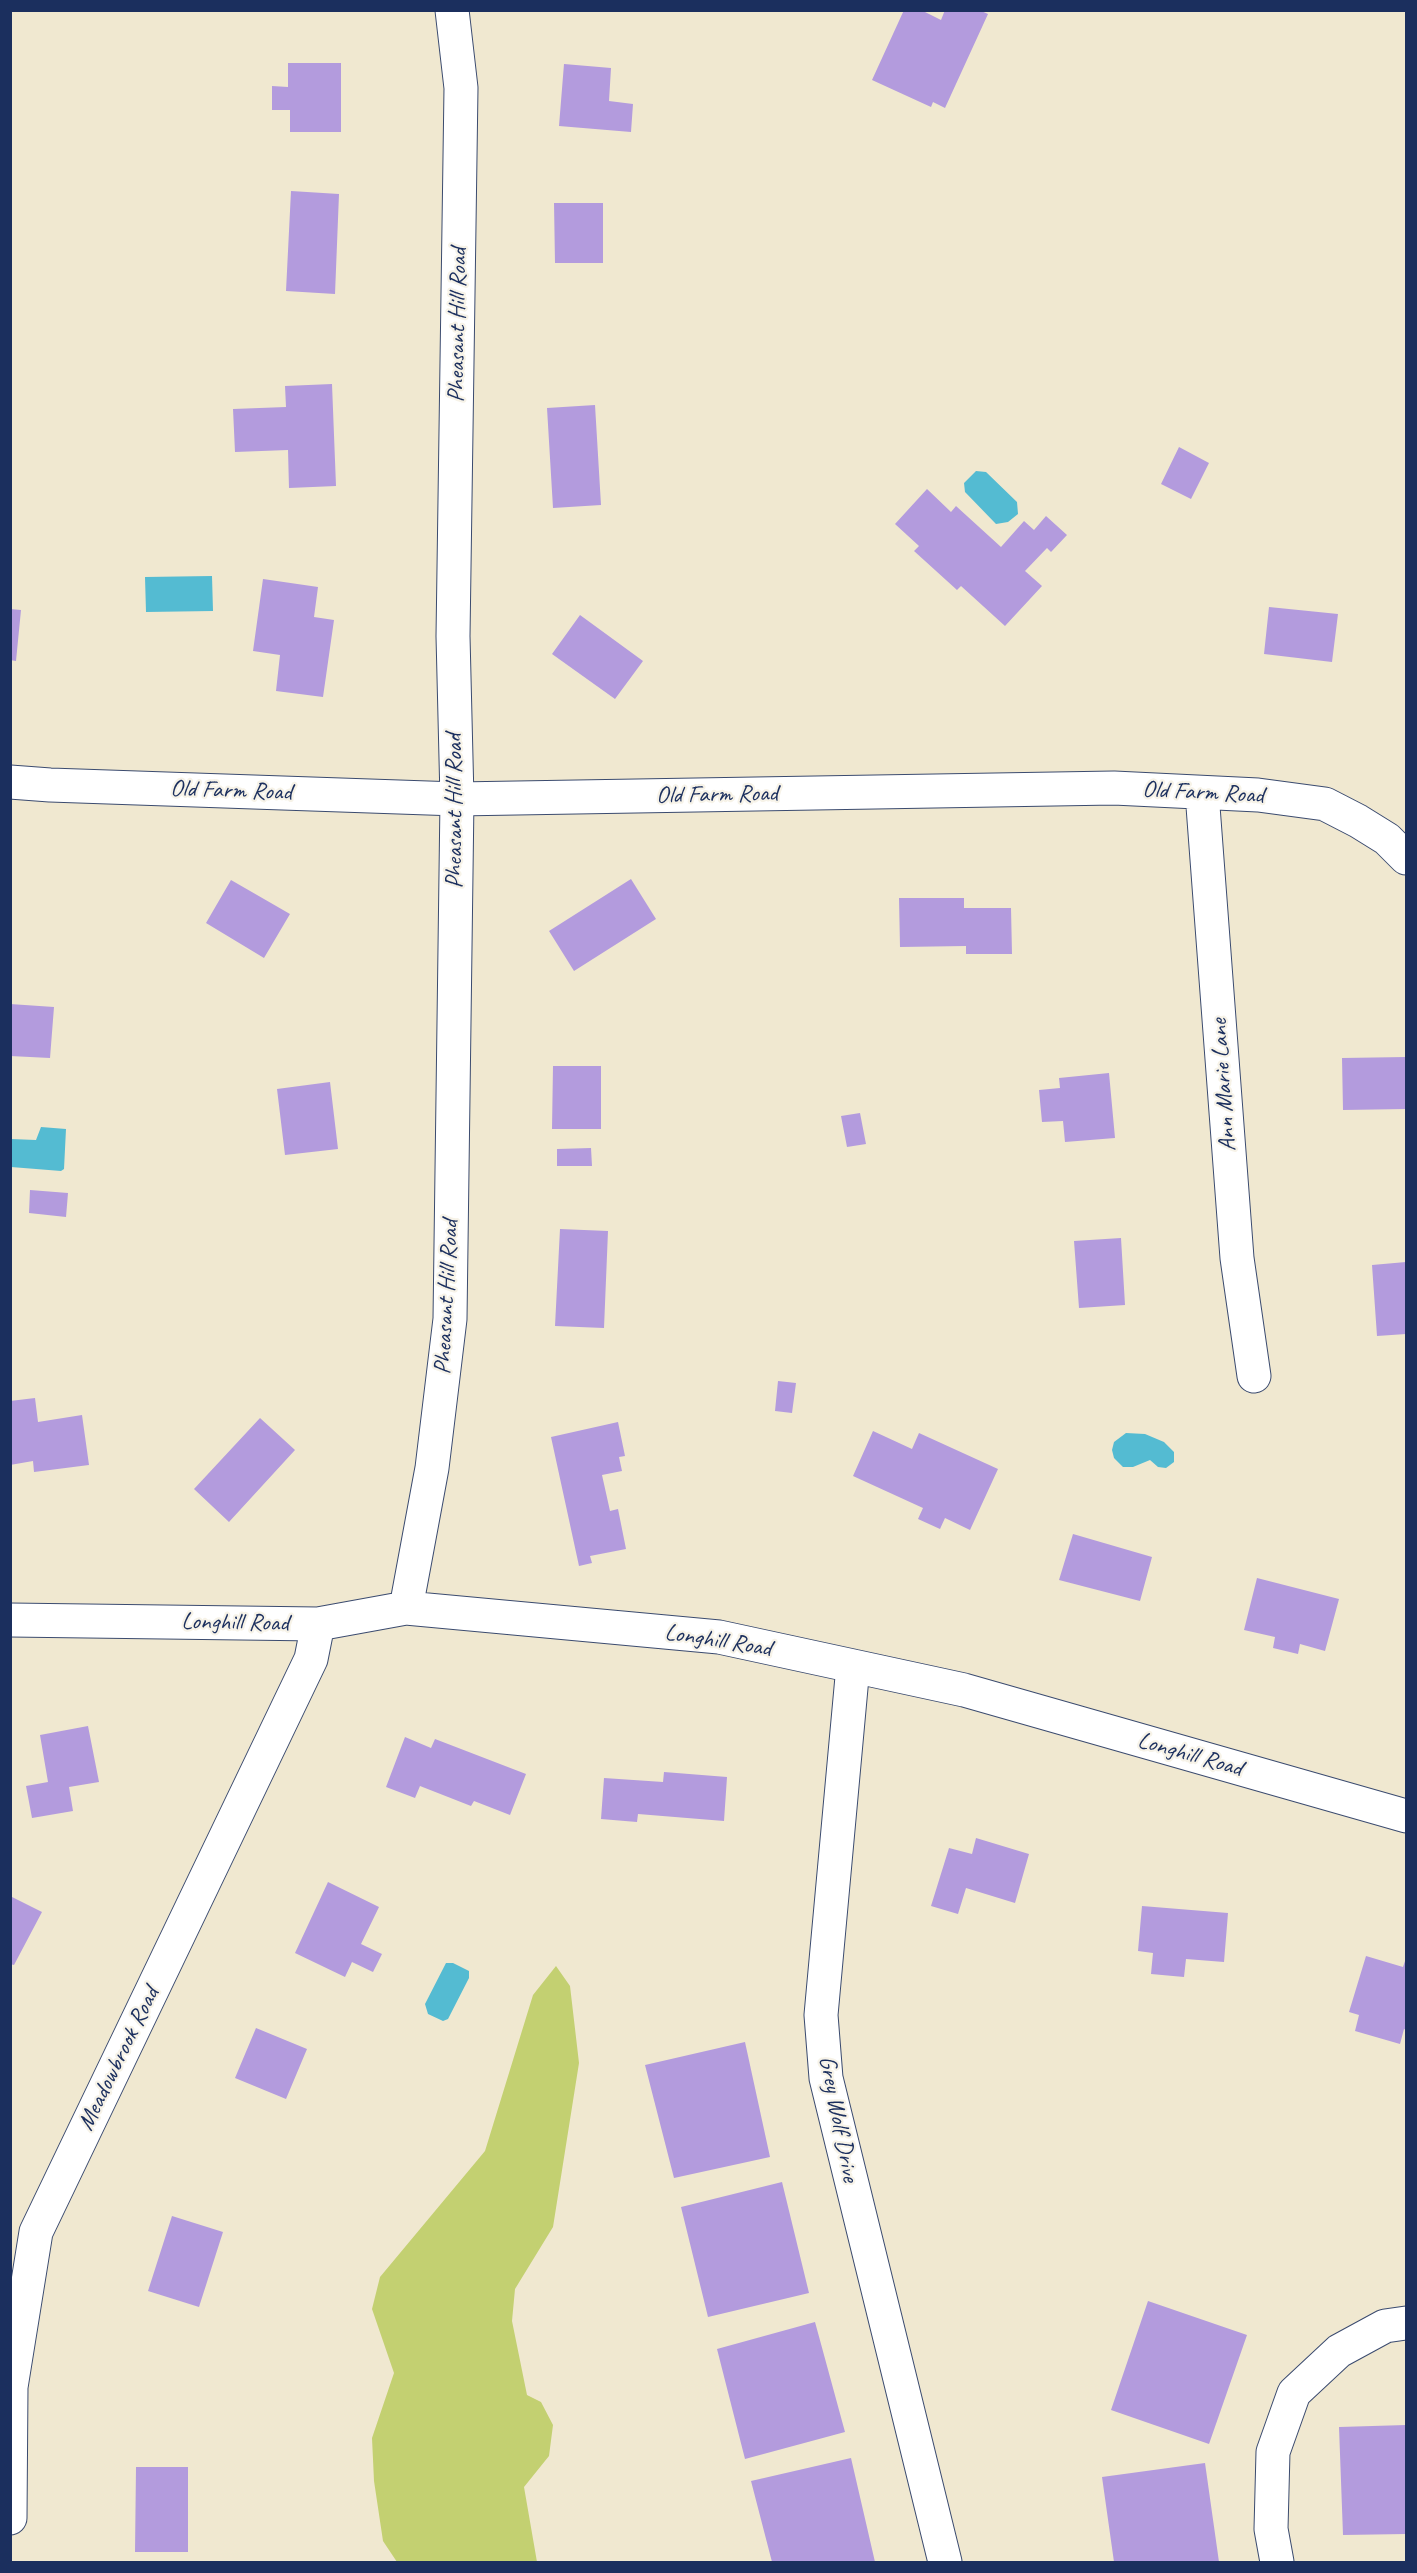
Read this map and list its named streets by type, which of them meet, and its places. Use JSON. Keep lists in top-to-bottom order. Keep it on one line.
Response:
{"streets":{"street":["Pheasant Hill Road","Old Farm Road","Ann Marie Lane","Longhill Road","Meadowbrook Road","Grey Wolf Drive"]},"crossings":[["Pheasant Hill Road","Old Farm Road"],["Pheasant Hill Road","Longhill Road"],["Old Farm Road","Ann Marie Lane"],["Longhill Road","Meadowbrook Road"],["Longhill Road","Grey Wolf Drive"]]}
